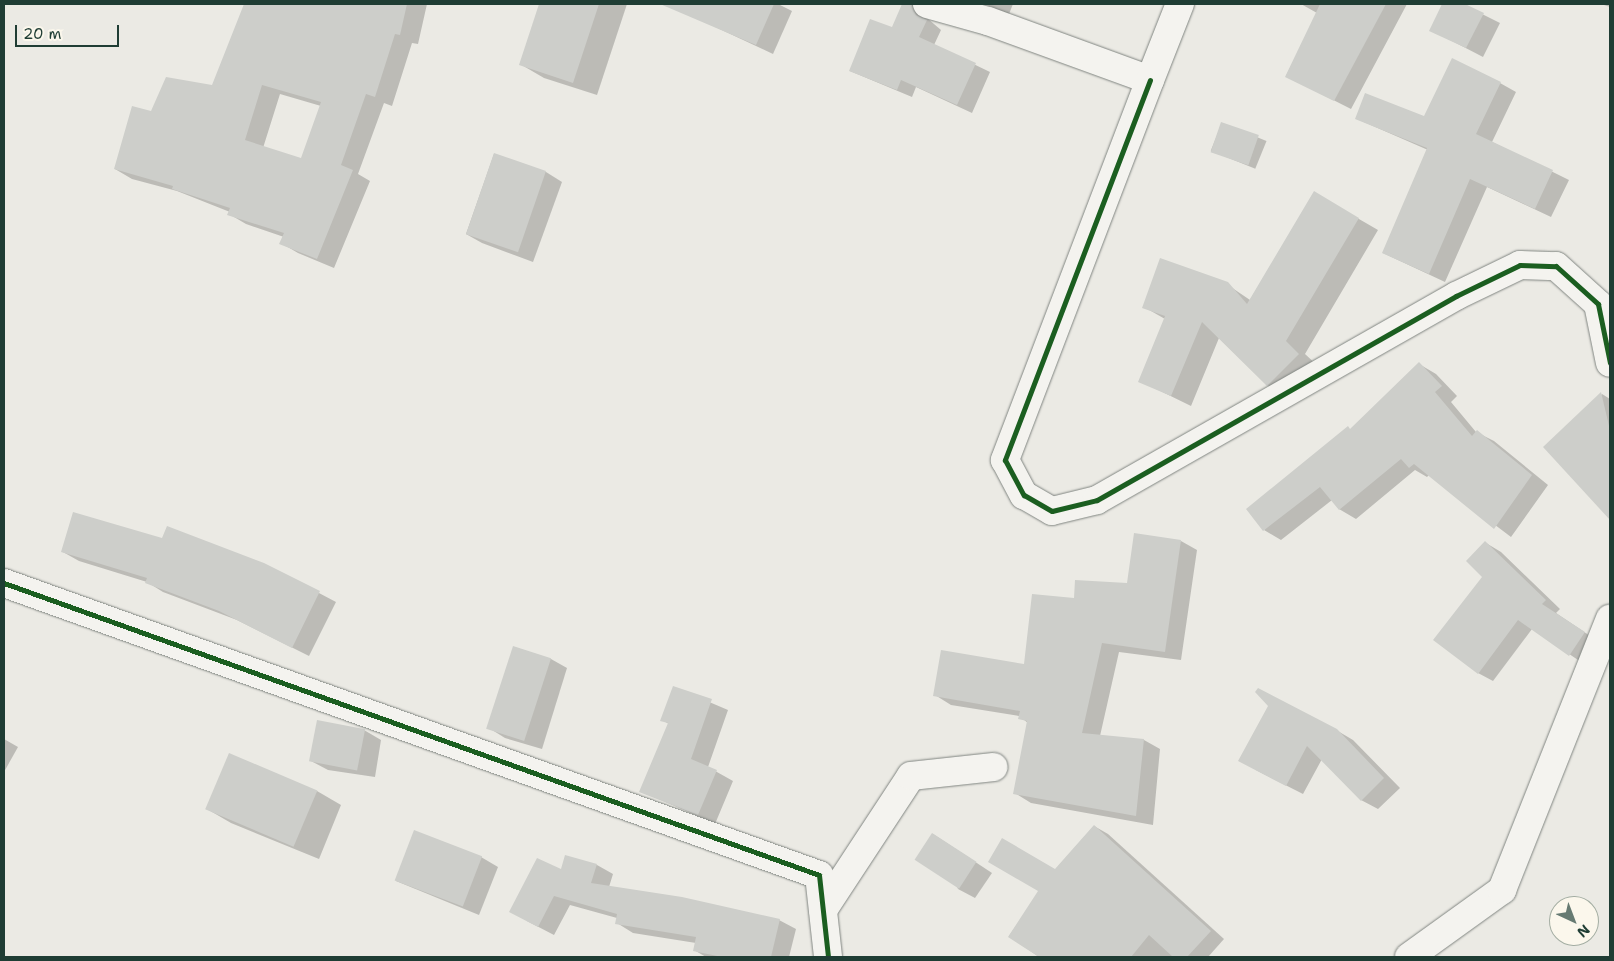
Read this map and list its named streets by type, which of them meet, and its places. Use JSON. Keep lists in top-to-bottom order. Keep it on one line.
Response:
{"scale_bar":"20 m","north":"bottom right"}
